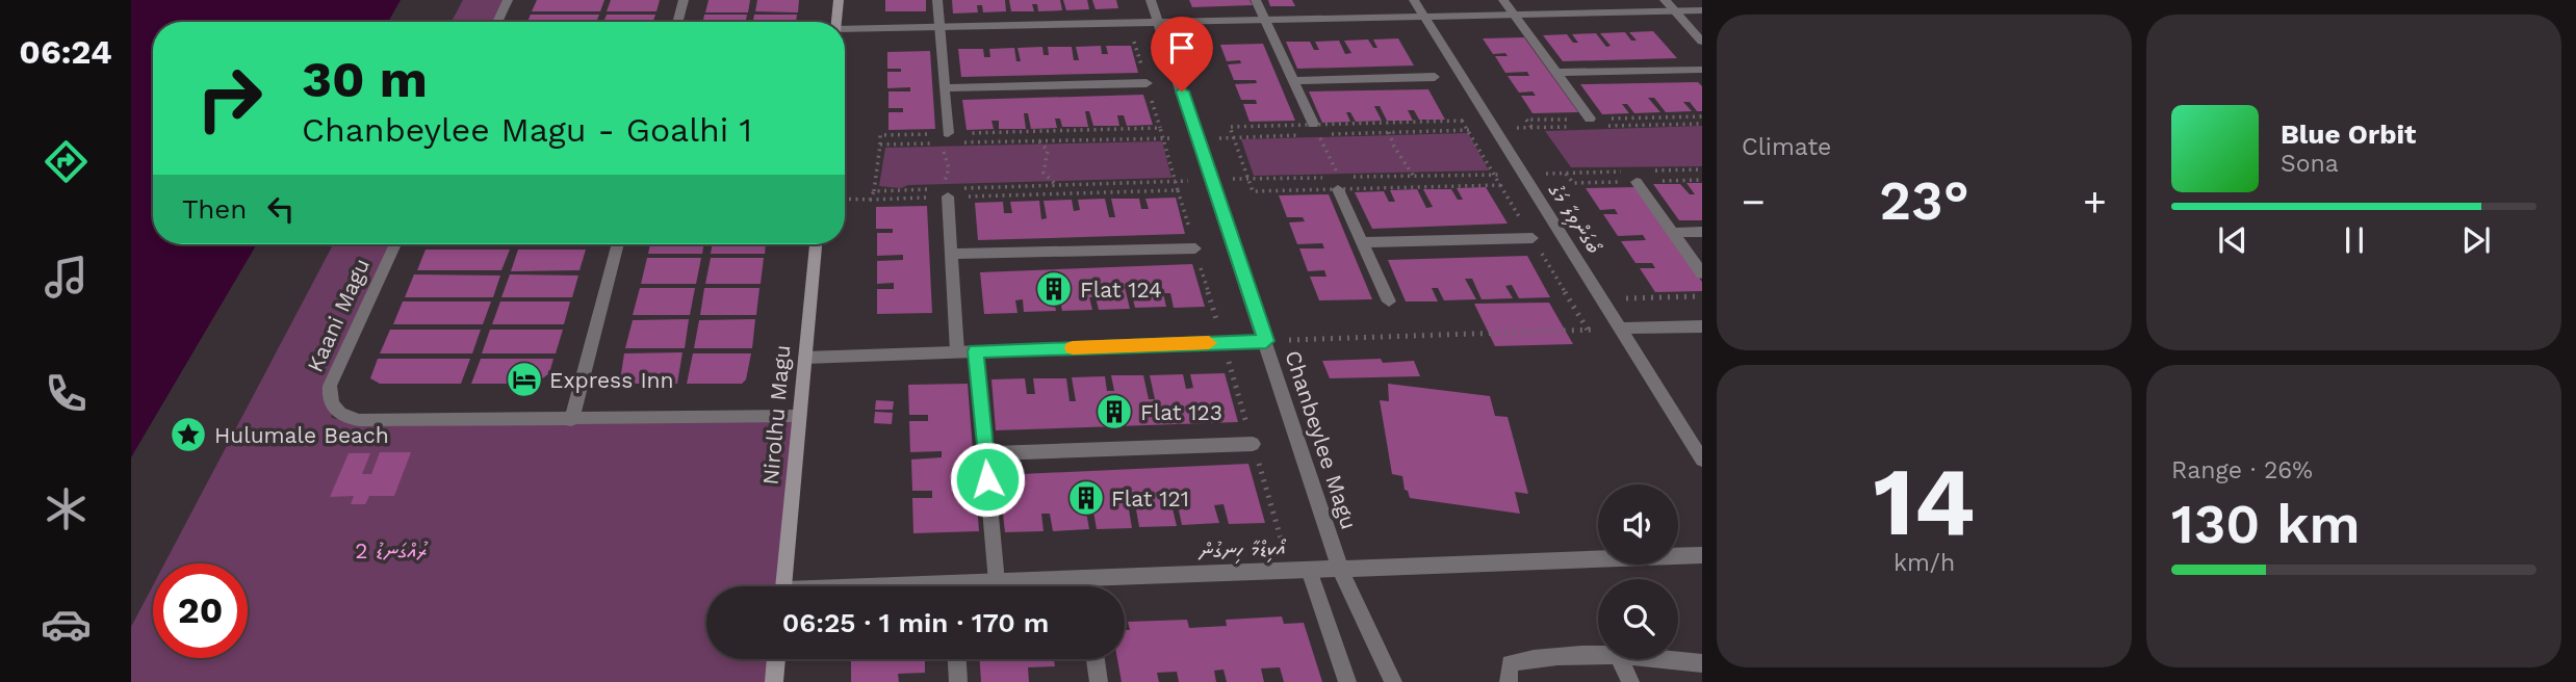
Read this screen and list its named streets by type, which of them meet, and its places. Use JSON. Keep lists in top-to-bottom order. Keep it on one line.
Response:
{"streets":{"street":["ބޯގަންވިލާ މަގު","Kaani Magu","Nirolhu Magu","Chanbeylee Magu","އޯކިޑްމާ ހިނގުން"]},"crossings":[["Chanbeylee Magu","އޯކިޑްމާ ހިނގުން"]],"parks":["ރުއްގަނޑު 2"],"places":{"building":["Flat 124","Flat 123","Flat 121"],"hotel":["Express Inn"],"place":["Hulumale Beach"]},"page":{"tabs":"06:24","tile":["Climate",["14","km/h"],["Range · 26%","130 km"]],"turn":["30 m","Chanbeylee Magu - Goalhi 1"],"song":["Blue Orbit","Sona"],"heat":["−","23°","+"],"then":"Then","limit":"20","trip":"06:25 · 1 min · 170 m"}}
